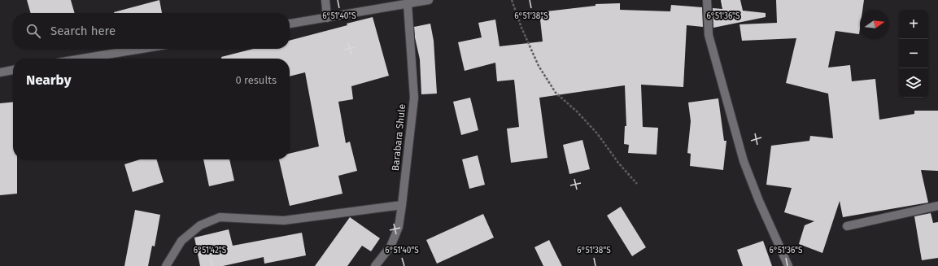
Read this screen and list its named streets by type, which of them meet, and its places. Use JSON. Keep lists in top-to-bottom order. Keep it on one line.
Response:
{"streets":{"street":["Barabara Shule"]},"north":"right","page":{"map_buttons":["+","−"],"search":"Search here","heading":["Nearby","0 results"]},"coordinates":["6°51'40\"S","6°51'38\"S","6°51'36\"S","6°51'42\"S"]}
